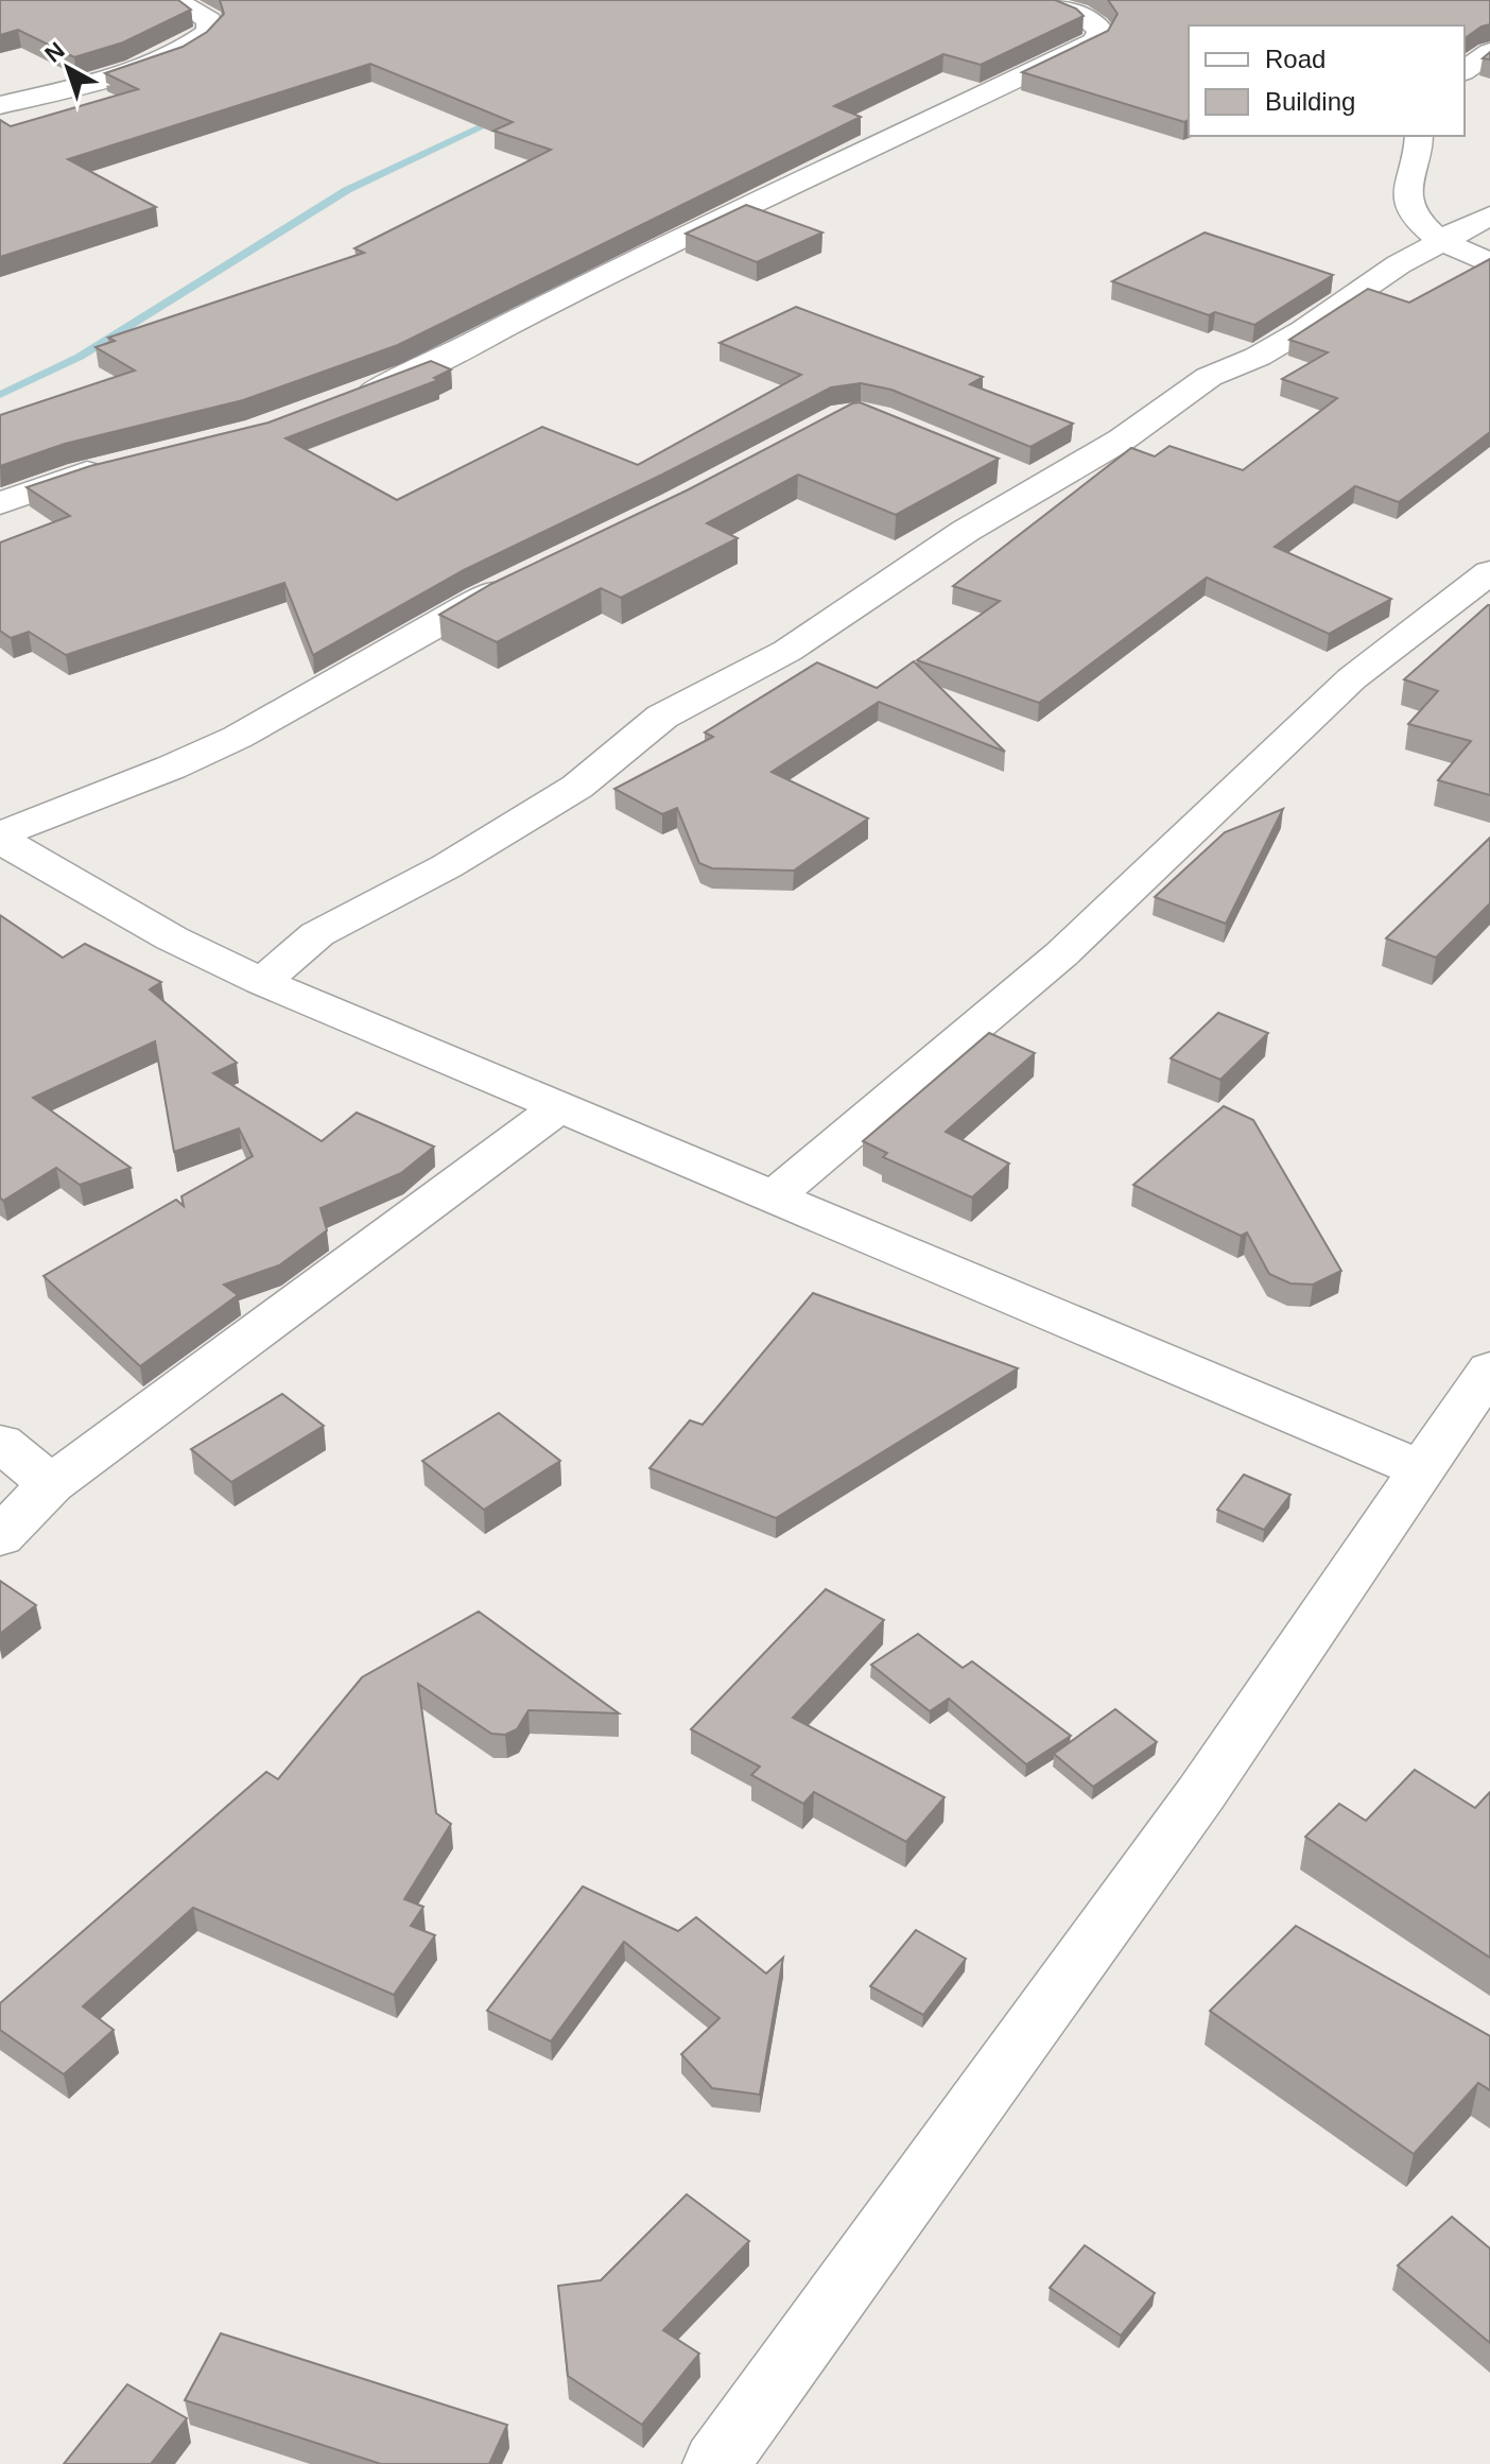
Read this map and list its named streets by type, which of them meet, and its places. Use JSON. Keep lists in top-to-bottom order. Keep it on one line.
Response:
{"legend":["Road","Building"],"north":"top left"}
